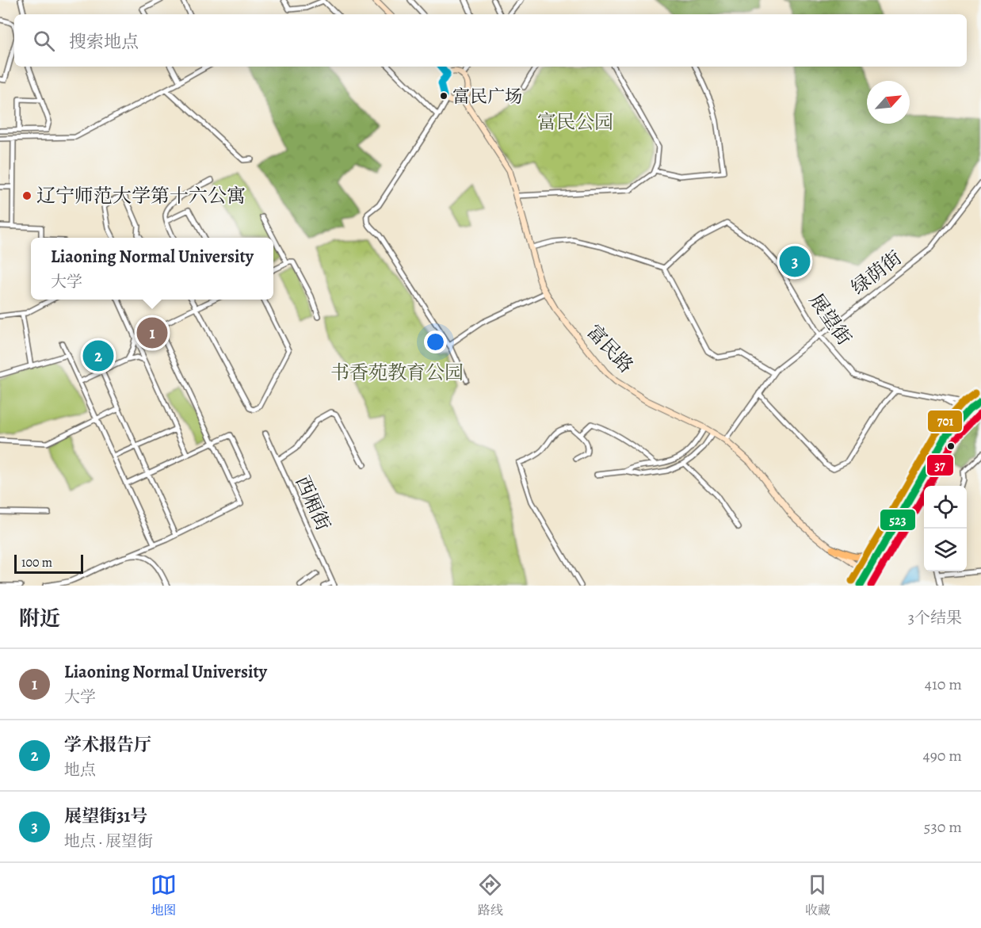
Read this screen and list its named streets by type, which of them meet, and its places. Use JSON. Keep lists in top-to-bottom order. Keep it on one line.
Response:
{"streets":{"street":["绿荫街","展望街","富民路","西厢街"]},"crossings":[["绿荫街","展望街"],["绿荫街","富民路"]],"parks":["富民公园","书香苑教育公园"],"places":["富民广场","辽宁师范大学第十六公寓"],"lines":["transit line 701","transit line 523","transit line 37"],"scale_bar":"100 m","north":"top right","page":{"search":"搜索地点","popup":["Liaoning Normal University","大学"],"pins":["3","1","2"],"scale":"100 m","heading":["附近","3个结果"],"list":[{"mark":"1","name":"Liaoning Normal University","note":"大学","value":"410 m"},{"mark":"2","name":"学术报告厅","note":"地点","value":"490 m"},{"mark":"3","name":"展望街31号","note":"地点 · 展望街","value":"530 m"}],"nav":["地图","路线","收藏"]}}
